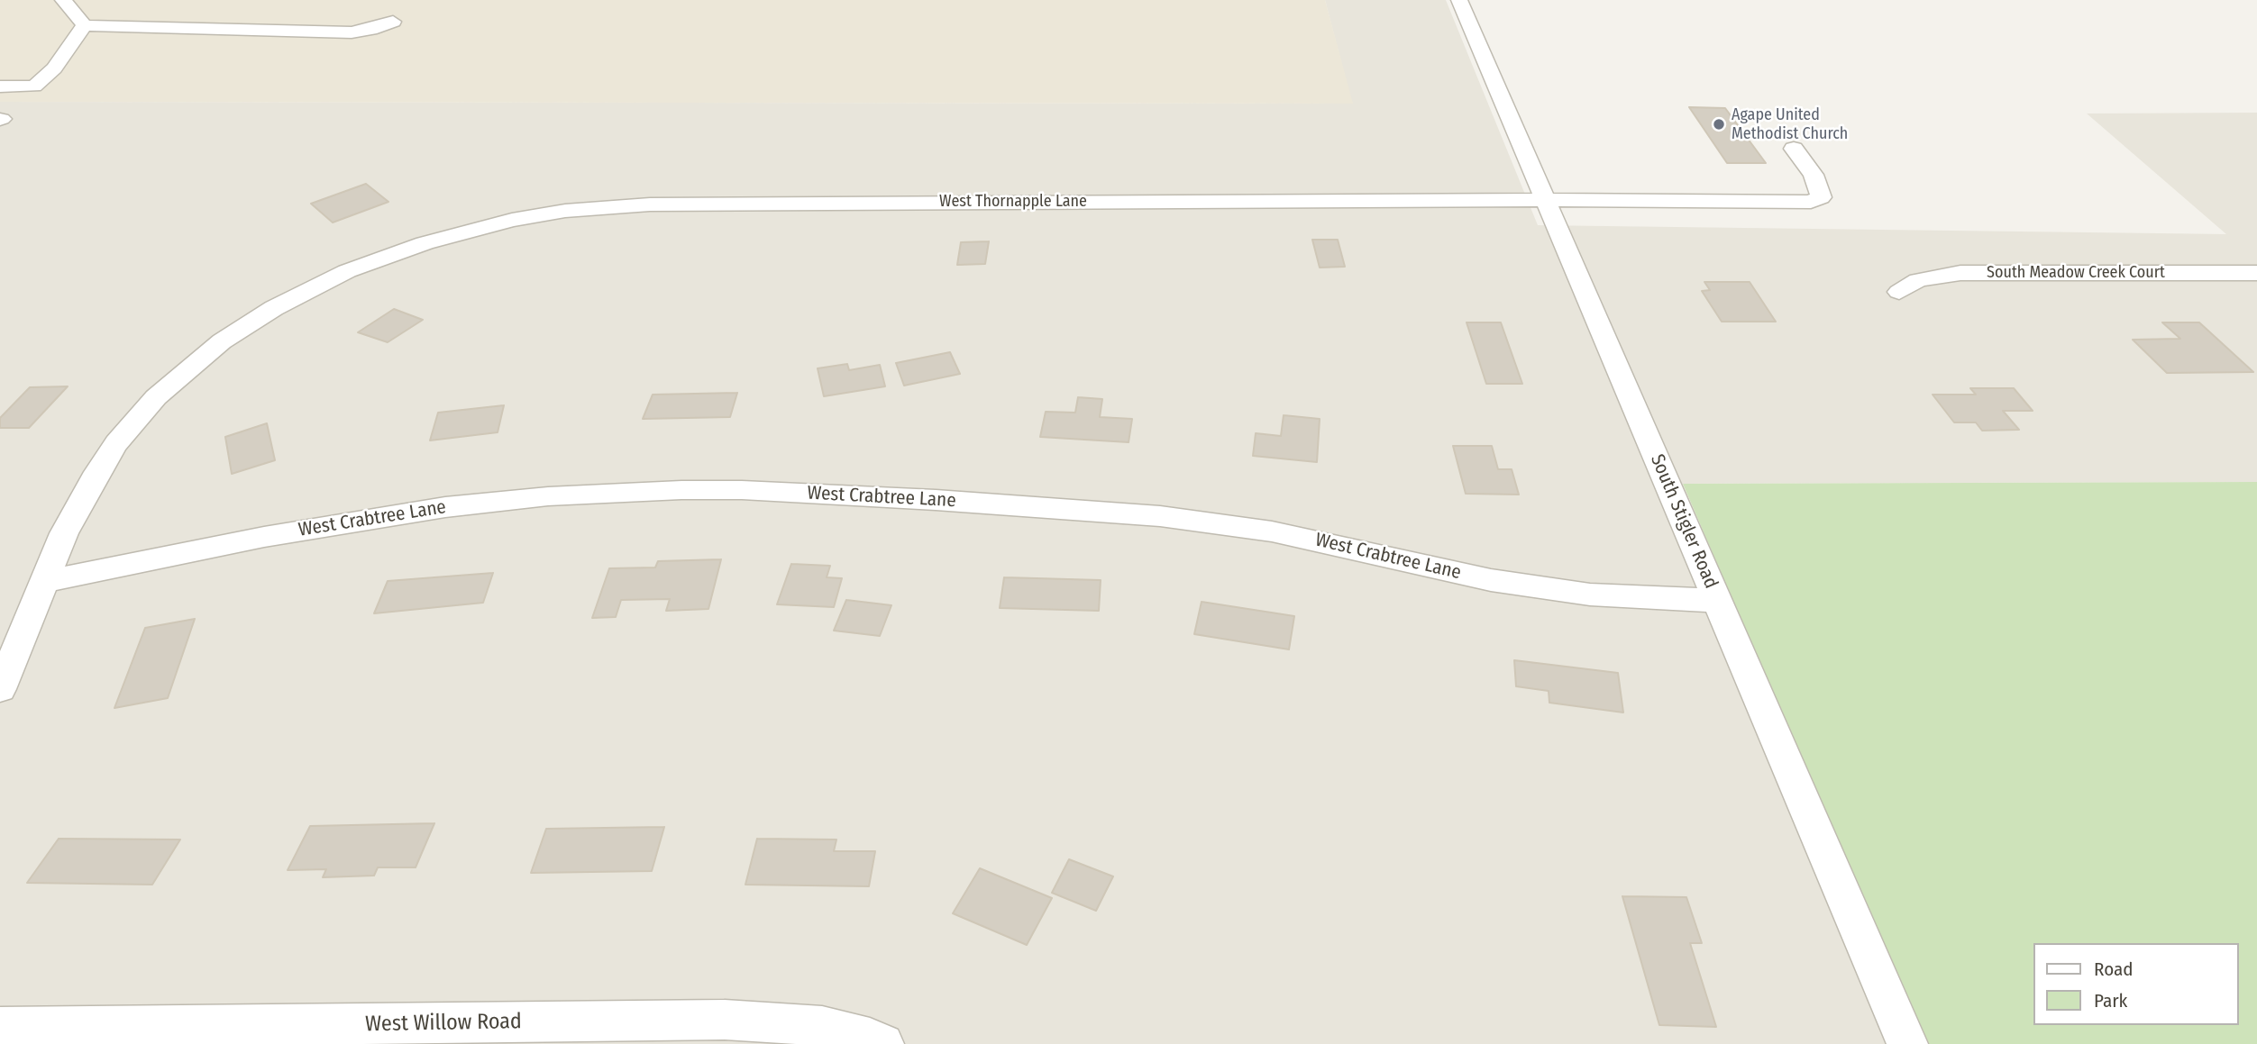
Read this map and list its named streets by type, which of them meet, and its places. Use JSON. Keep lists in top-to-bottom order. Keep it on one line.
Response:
{"streets":{"street":["West Thornapple Lane","South Meadow Creek Court","West Crabtree Lane","South Stigler Road","West Willow Road"]},"crossings":[["West Thornapple Lane","West Crabtree Lane"],["West Thornapple Lane","South Stigler Road"],["West Crabtree Lane","South Stigler Road"]],"places":["Agape United Methodist Church"],"legend":["Road","Park"]}
